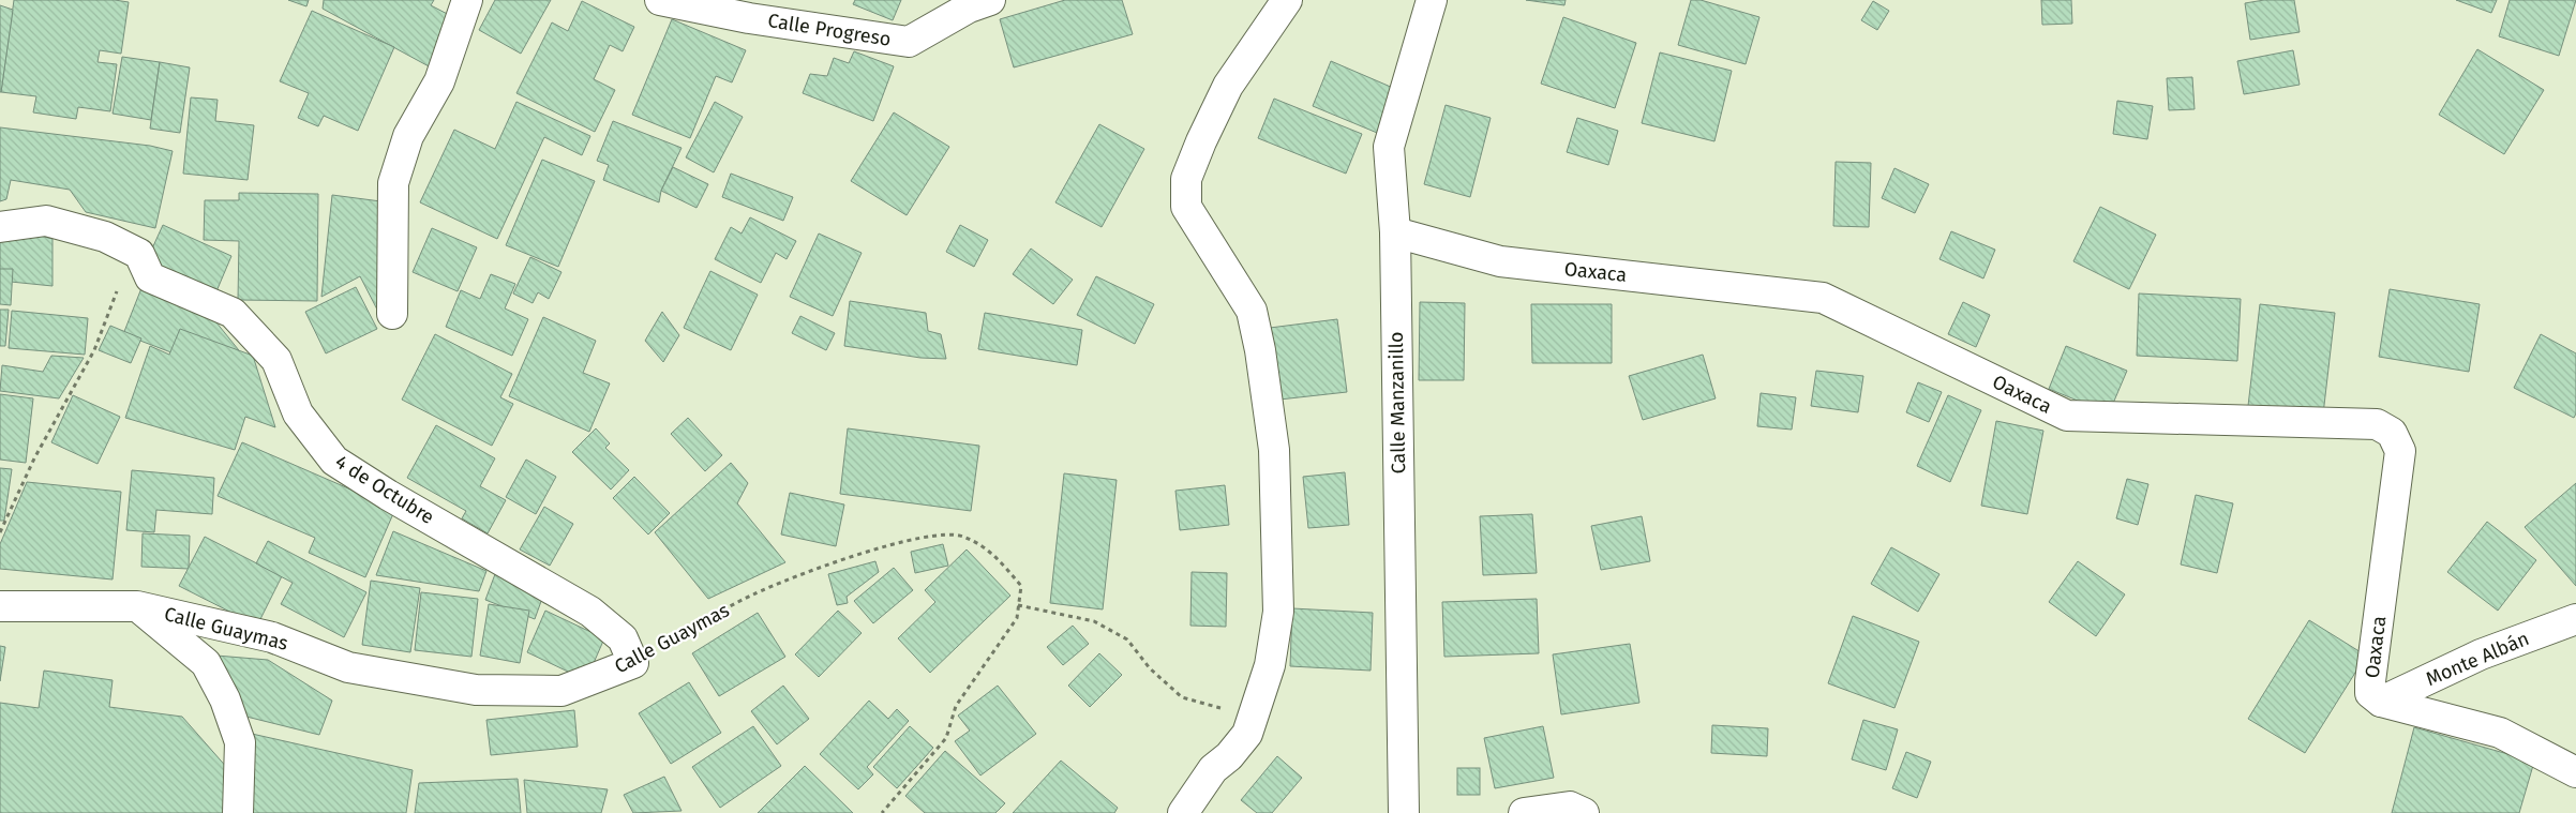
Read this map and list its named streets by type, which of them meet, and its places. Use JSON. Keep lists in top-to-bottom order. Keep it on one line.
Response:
{"streets":{"street":["Calle Progreso","Oaxaca","Calle Manzanillo","4 de Octubre","Calle Guaymas","Monte Albán"]},"crossings":[["Oaxaca","Calle Manzanillo"],["Oaxaca","Monte Albán"],["4 de Octubre","Calle Guaymas"]]}
